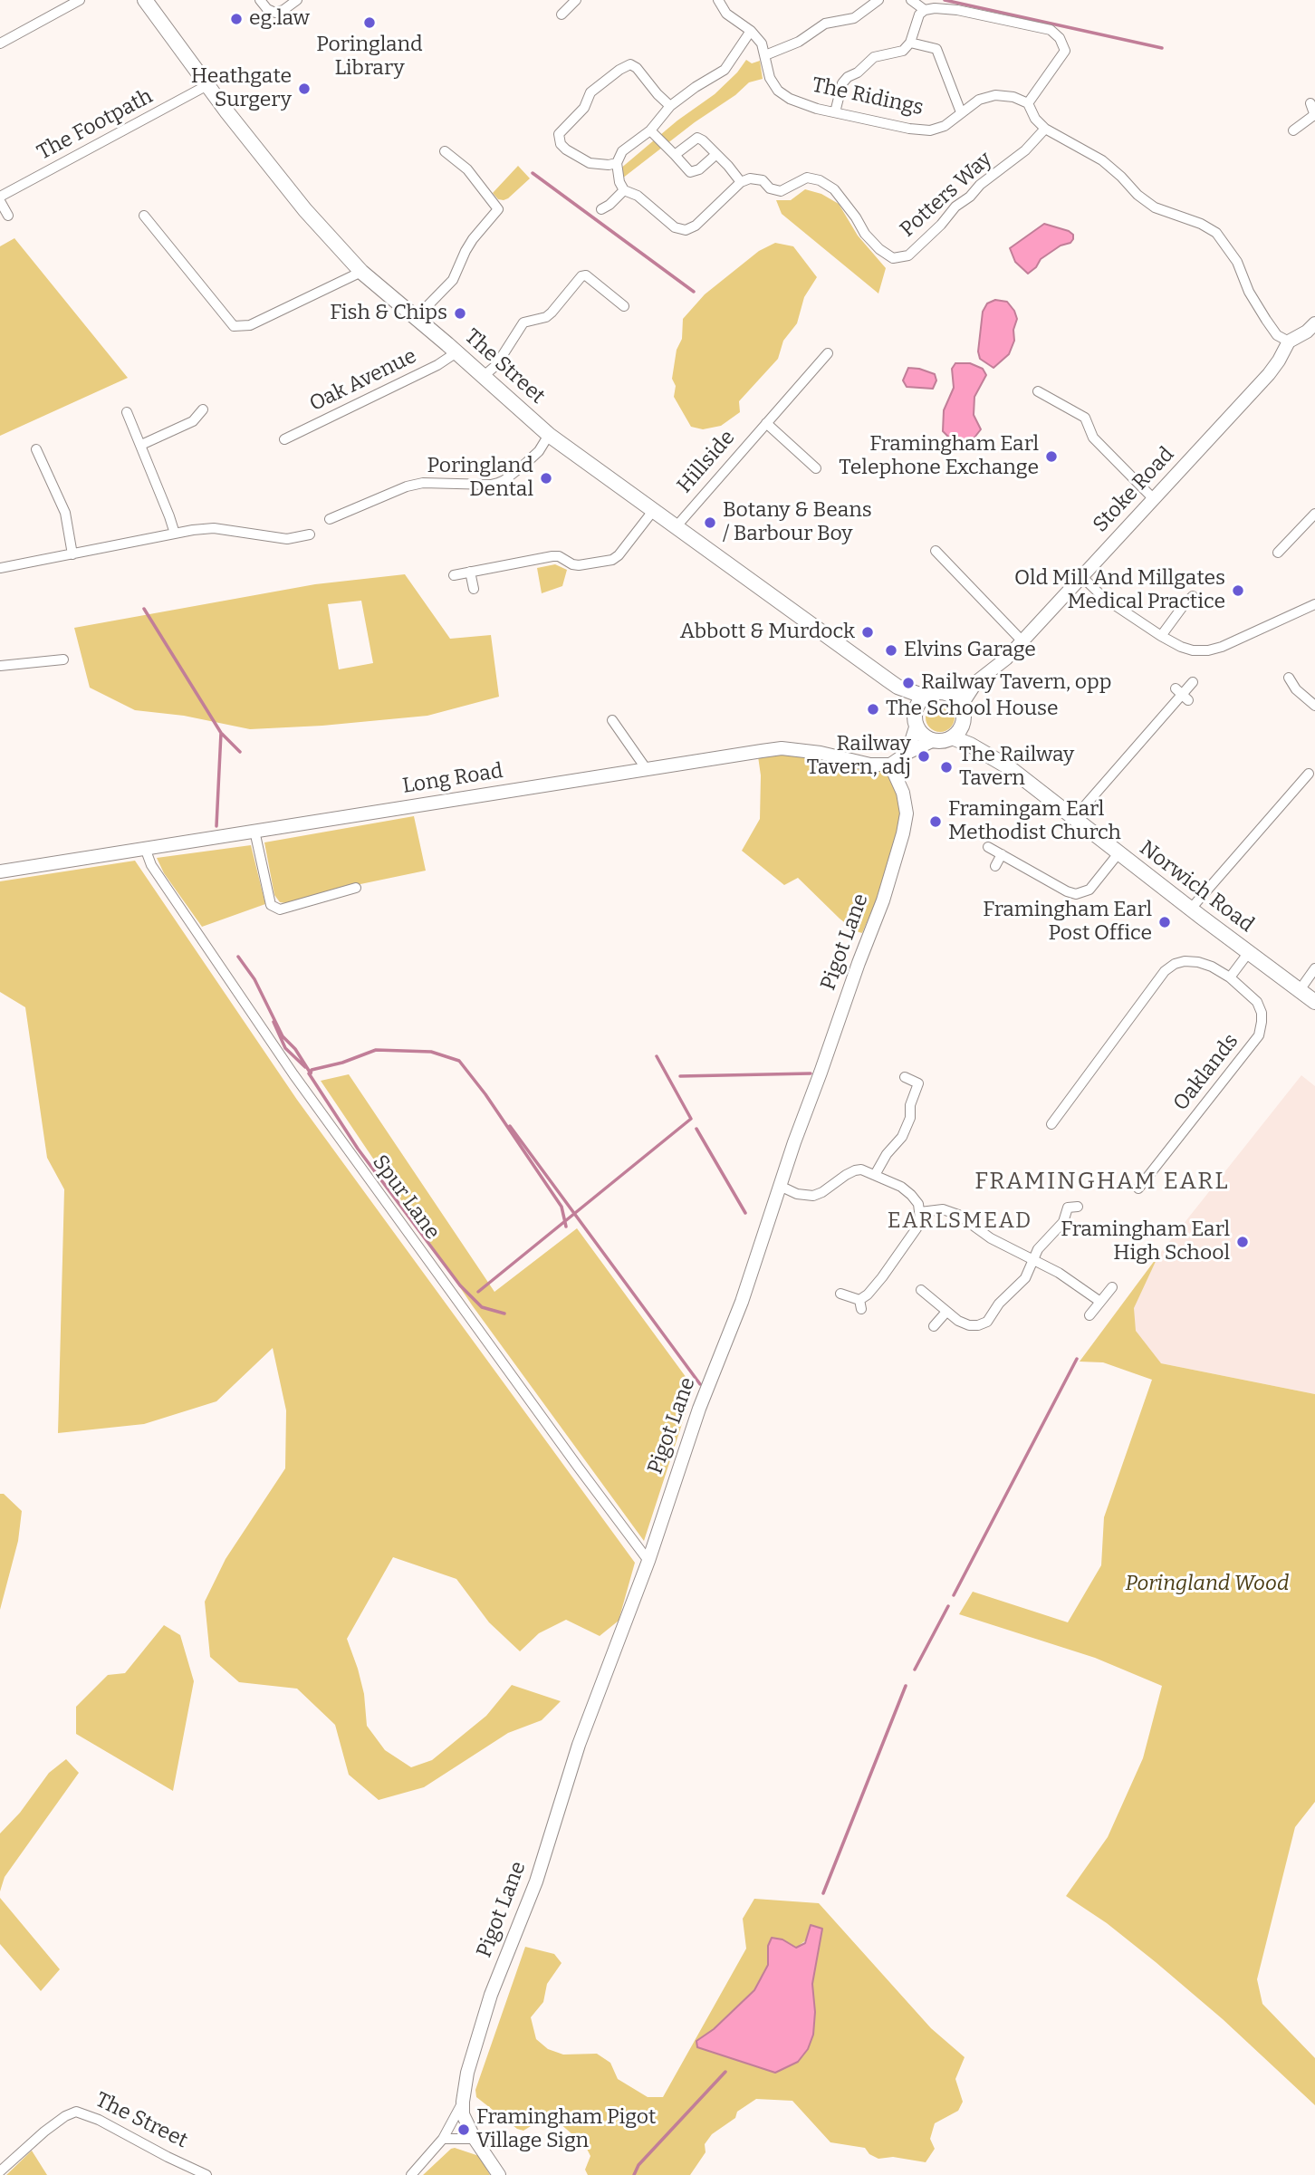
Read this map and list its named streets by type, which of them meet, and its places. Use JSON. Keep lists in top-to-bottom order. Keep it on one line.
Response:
{"streets":{"main road":["The Street","Norwich Road"],"street":["The Ridings","The Footpath","Potters Way","Oak Avenue","Hillside","Stoke Road","Long Road","Pigot Lane","Oaklands","Spur Lane"]},"crossings":[["The Footpath","The Street"],["The Street","Oak Avenue"],["The Street","Hillside"],["The Street","Stoke Road"],["The Street","Norwich Road"],["Stoke Road","Norwich Road"],["Long Road","Pigot Lane"],["Long Road","Spur Lane"],["Pigot Lane","Spur Lane"]],"districts":["FRAMINGHAM EARL","EARLSMEAD"],"parks":["Poringland Wood"],"places":["eg.law","Poringland Library","Heathgate Surgery","Fish & Chips","Framingham Earl Telephone Exchange","Poringland Dental","Botany & Beans / Barbour Boy","Old Mill And Millgates Medical Practice","Abbott & Murdock","Elvins Garage","Railway Tavern, opp","The School House","Railway Tavern, adj","The Railway Tavern","Framingam Earl Methodist Church","Framingham Earl Post Office","Framingham Earl High School","Framingham Pigot Village Sign"]}
